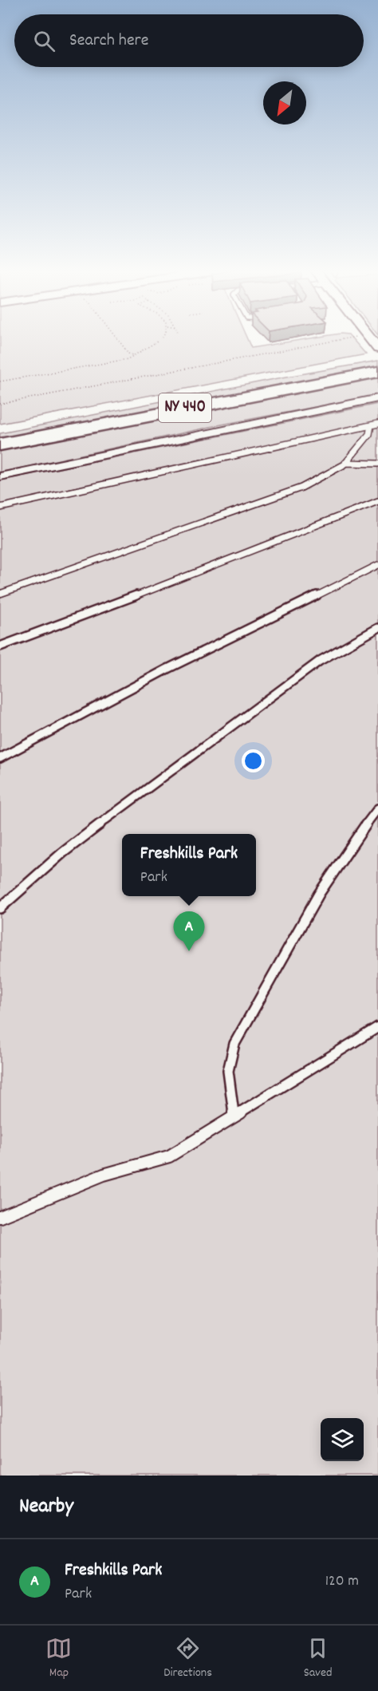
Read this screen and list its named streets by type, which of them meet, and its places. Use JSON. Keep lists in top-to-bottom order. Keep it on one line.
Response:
{"streets":{"highway":["NY 440"]},"north":"bottom left","page":{"search":"Search here","popup":["Freshkills Park","Park"],"pins":"A","heading":"Nearby","list":[{"mark":"A","name":"Freshkills Park","note":"Park","value":"120 m"}],"nav":["Map","Directions","Saved"]}}
